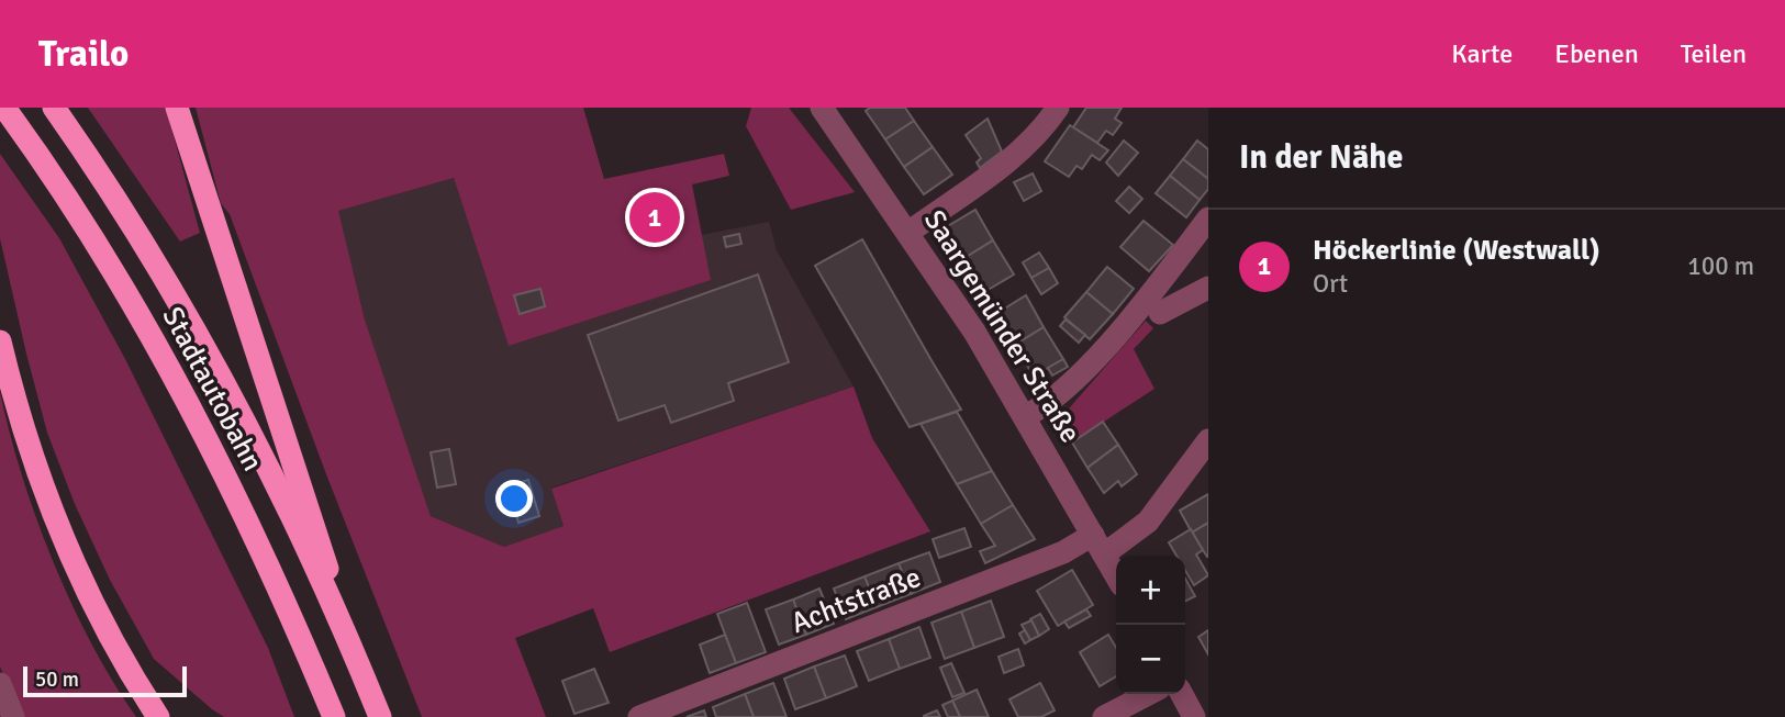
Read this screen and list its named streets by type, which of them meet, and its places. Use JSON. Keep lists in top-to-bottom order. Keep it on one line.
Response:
{"streets":{"highway":["Stadtautobahn"],"street":["Saargemünder Straße","Achtstraße"]},"crossings":[["Saargemünder Straße","Achtstraße"]],"scale_bar":"50 m","page":{"header":"Trailo","nav":["Karte","Ebenen","Teilen"],"heading":"In der Nähe","pins":"1","list":[{"mark":"1","name":"Höckerlinie (Westwall)","note":"Ort","value":"100 m"}],"map_buttons":["+","−"],"scale":"50 m"}}
